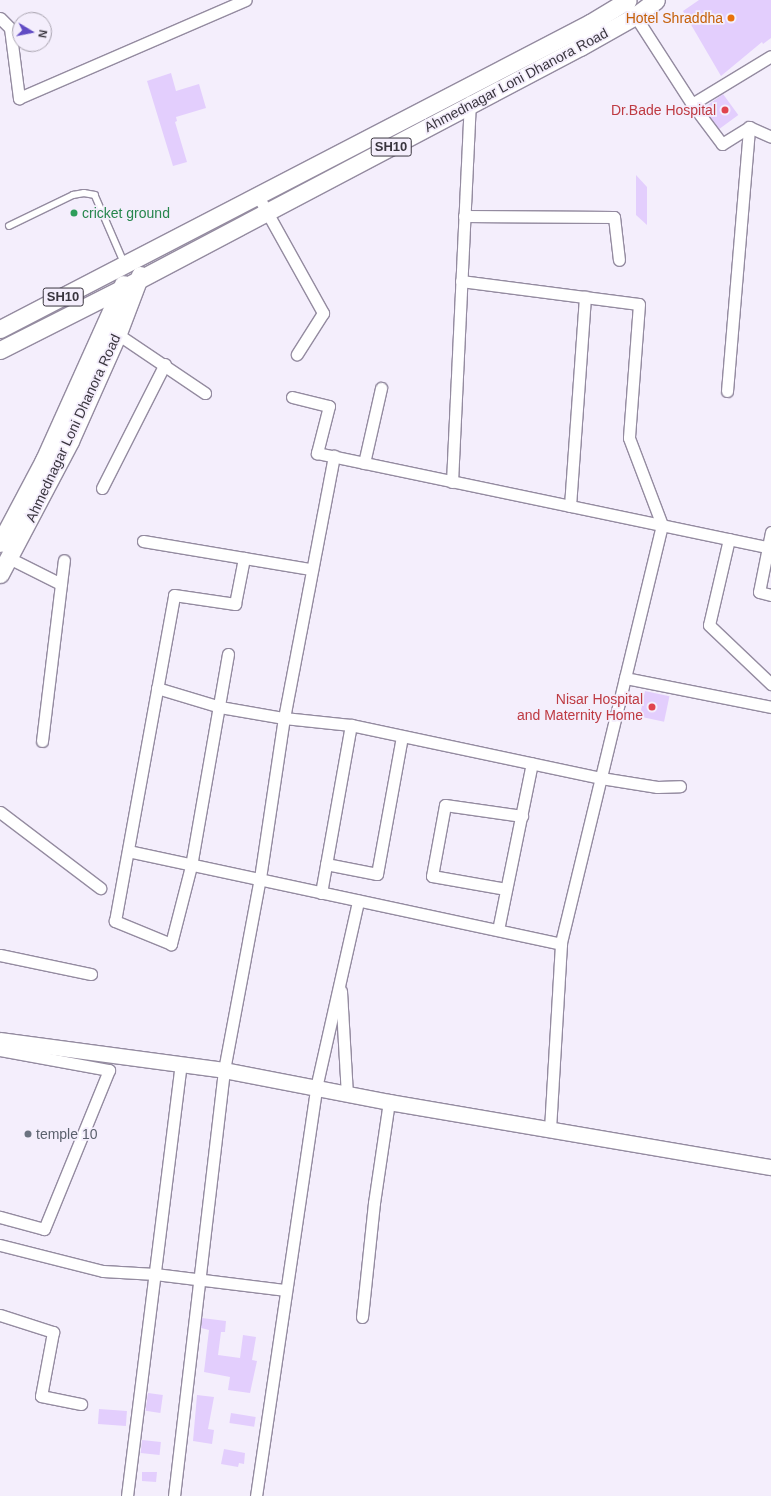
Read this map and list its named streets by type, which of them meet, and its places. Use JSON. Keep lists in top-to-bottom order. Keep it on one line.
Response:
{"streets":{"main road":["Ahmednagar Loni Dhanora Road","SH10"]},"places":["Hotel Shraddha","Dr.Bade Hospital","cricket ground","Nisar Hospital and Maternity Home","temple 10"],"north":"right"}
